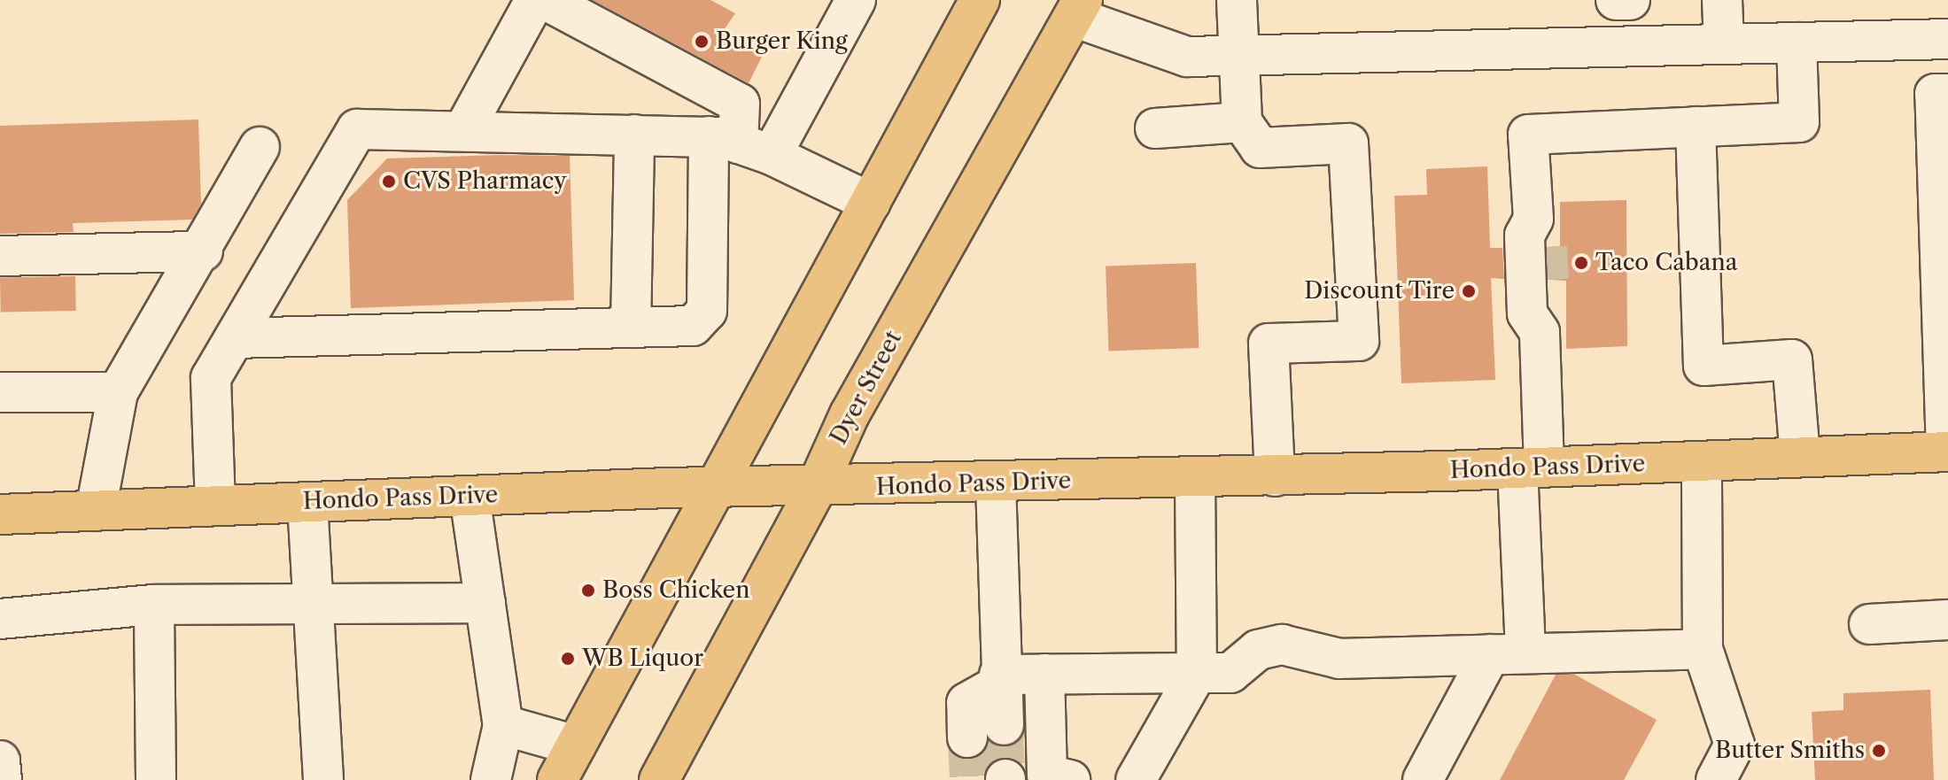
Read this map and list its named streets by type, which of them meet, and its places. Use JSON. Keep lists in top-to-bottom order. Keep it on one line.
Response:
{"streets":{"main road":["Dyer Street","Hondo Pass Drive"]},"crossings":[["Dyer Street","Hondo Pass Drive"]],"places":["Burger King","CVS Pharmacy","Taco Cabana","Discount Tire","Boss Chicken","WB Liquor","Butter Smiths"]}
